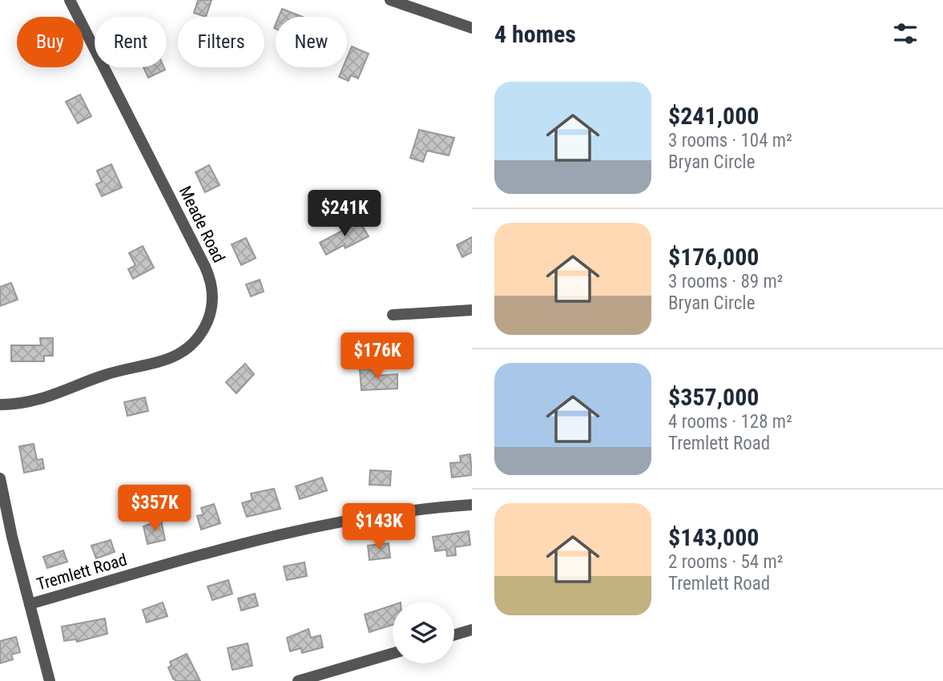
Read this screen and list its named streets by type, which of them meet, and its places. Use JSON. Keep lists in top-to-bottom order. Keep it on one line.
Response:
{"streets":{"street":["Meade Road","Tremlett Road"]},"page":{"heading":"4 homes","chip":["Buy","Rent","Filters","New"],"list":[{"name":"$241,000","note":"3 rooms · 104 m² · Bryan Circle"},{"name":"$176,000","note":"3 rooms · 89 m² · Bryan Circle"},{"name":"$357,000","note":"4 rooms · 128 m² · Tremlett Road"},{"name":"$143,000","note":"2 rooms · 54 m² · Tremlett Road"}],"price":["$241K","$176K","$357K","$143K"]}}
